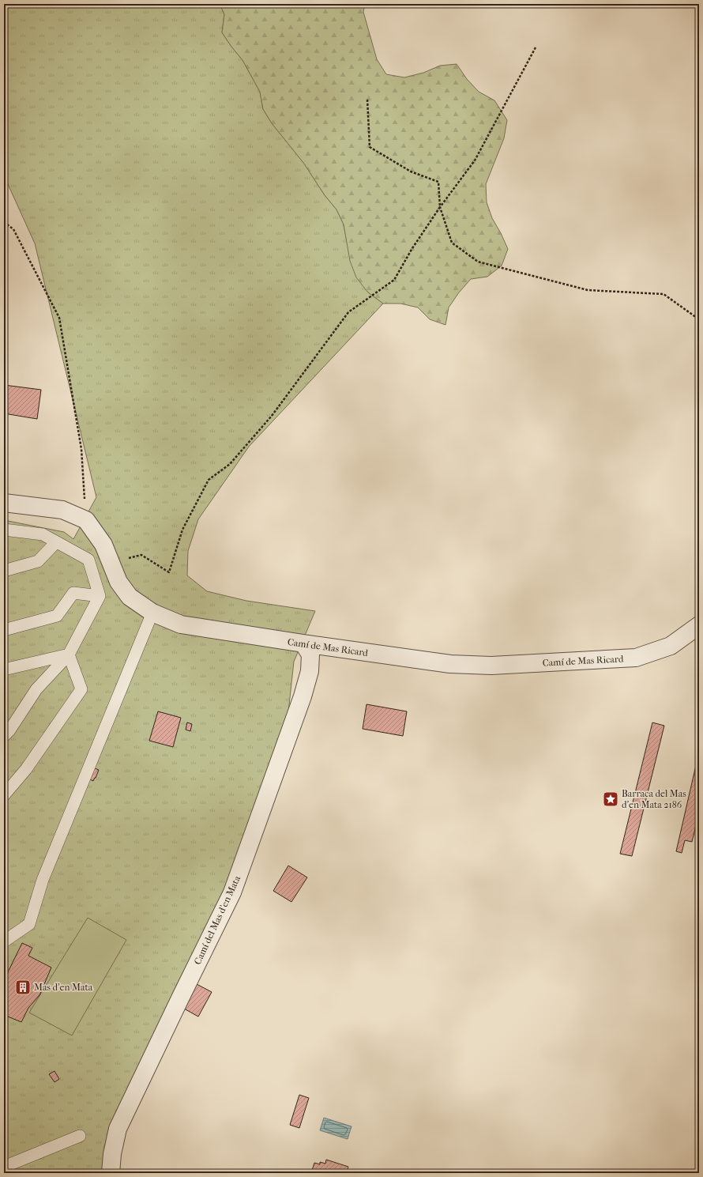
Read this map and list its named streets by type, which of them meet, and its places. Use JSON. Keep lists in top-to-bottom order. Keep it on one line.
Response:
{"streets":{"street":["Camí de Mas Ricard","Camí del Mas d'en Mata"]},"crossings":[["Camí de Mas Ricard","Camí del Mas d'en Mata"]],"places":{"place":["Barraca del Mas d'en Mata 2186"],"building":["Mas d'en Mata"]}}
